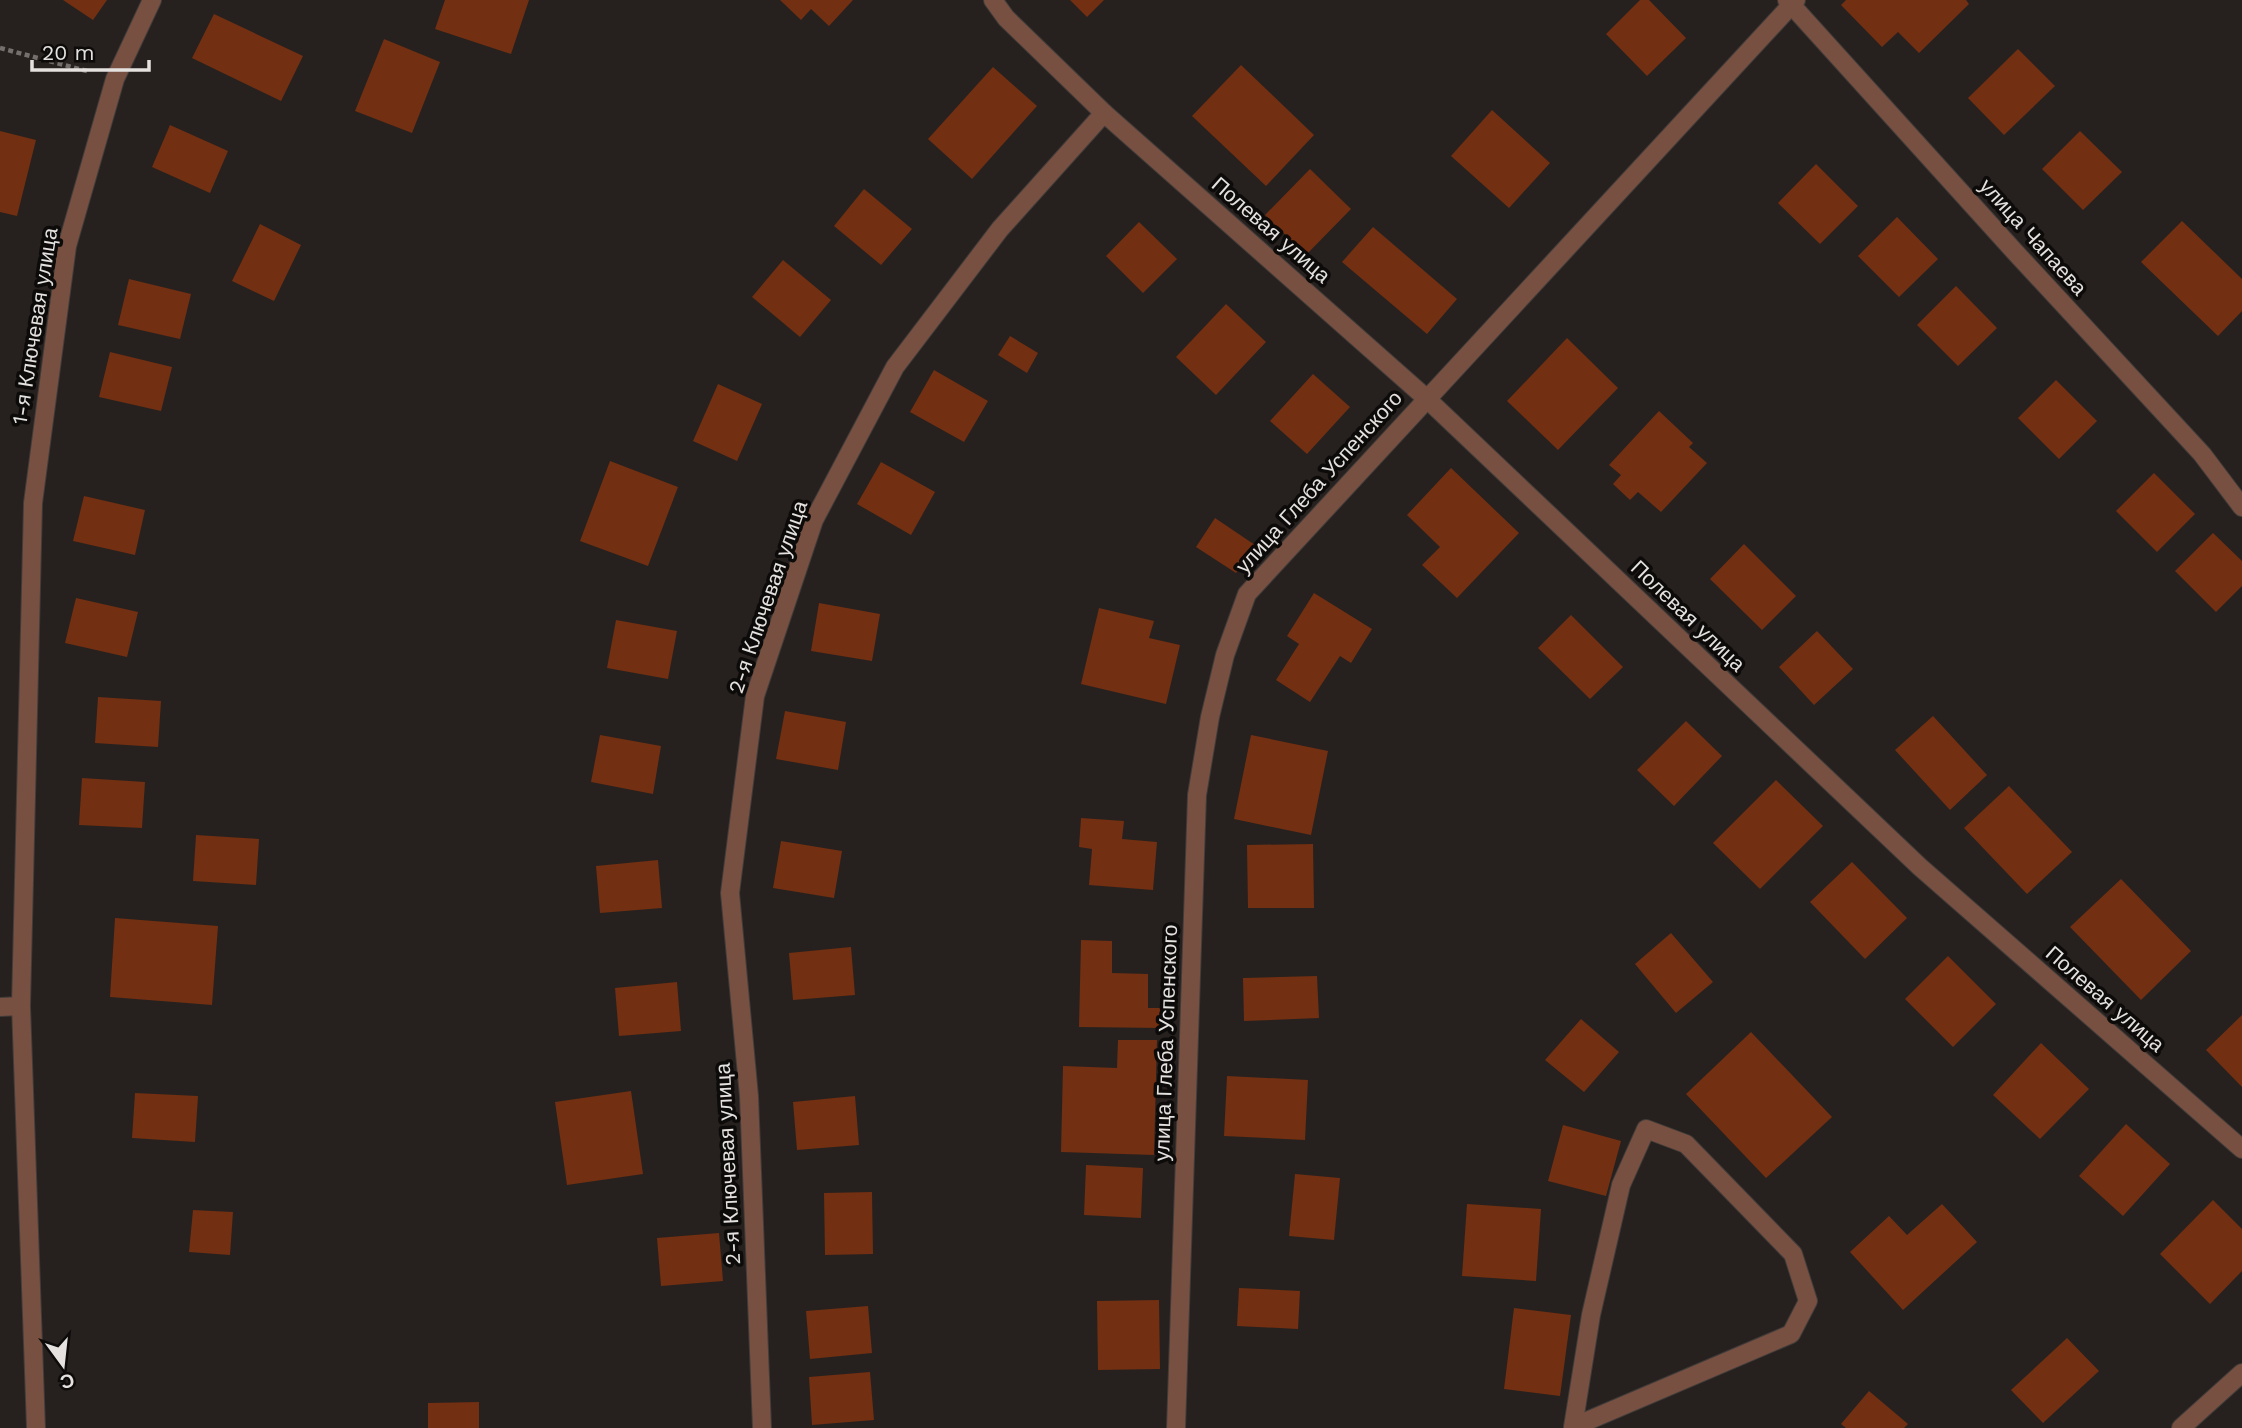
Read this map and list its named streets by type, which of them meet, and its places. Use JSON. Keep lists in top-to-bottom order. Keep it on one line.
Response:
{"streets":{"street":["Полевая улица","улица Чапаева","1-я Ключевая улица","улица Глеба Успенского","2-я Ключевая улица"]},"crossings":[["Полевая улица","улица Глеба Успенского"],["Полевая улица","2-я Ключевая улица"],["улица Чапаева","улица Глеба Успенского"]],"scale_bar":"20 m","north":"bottom"}
